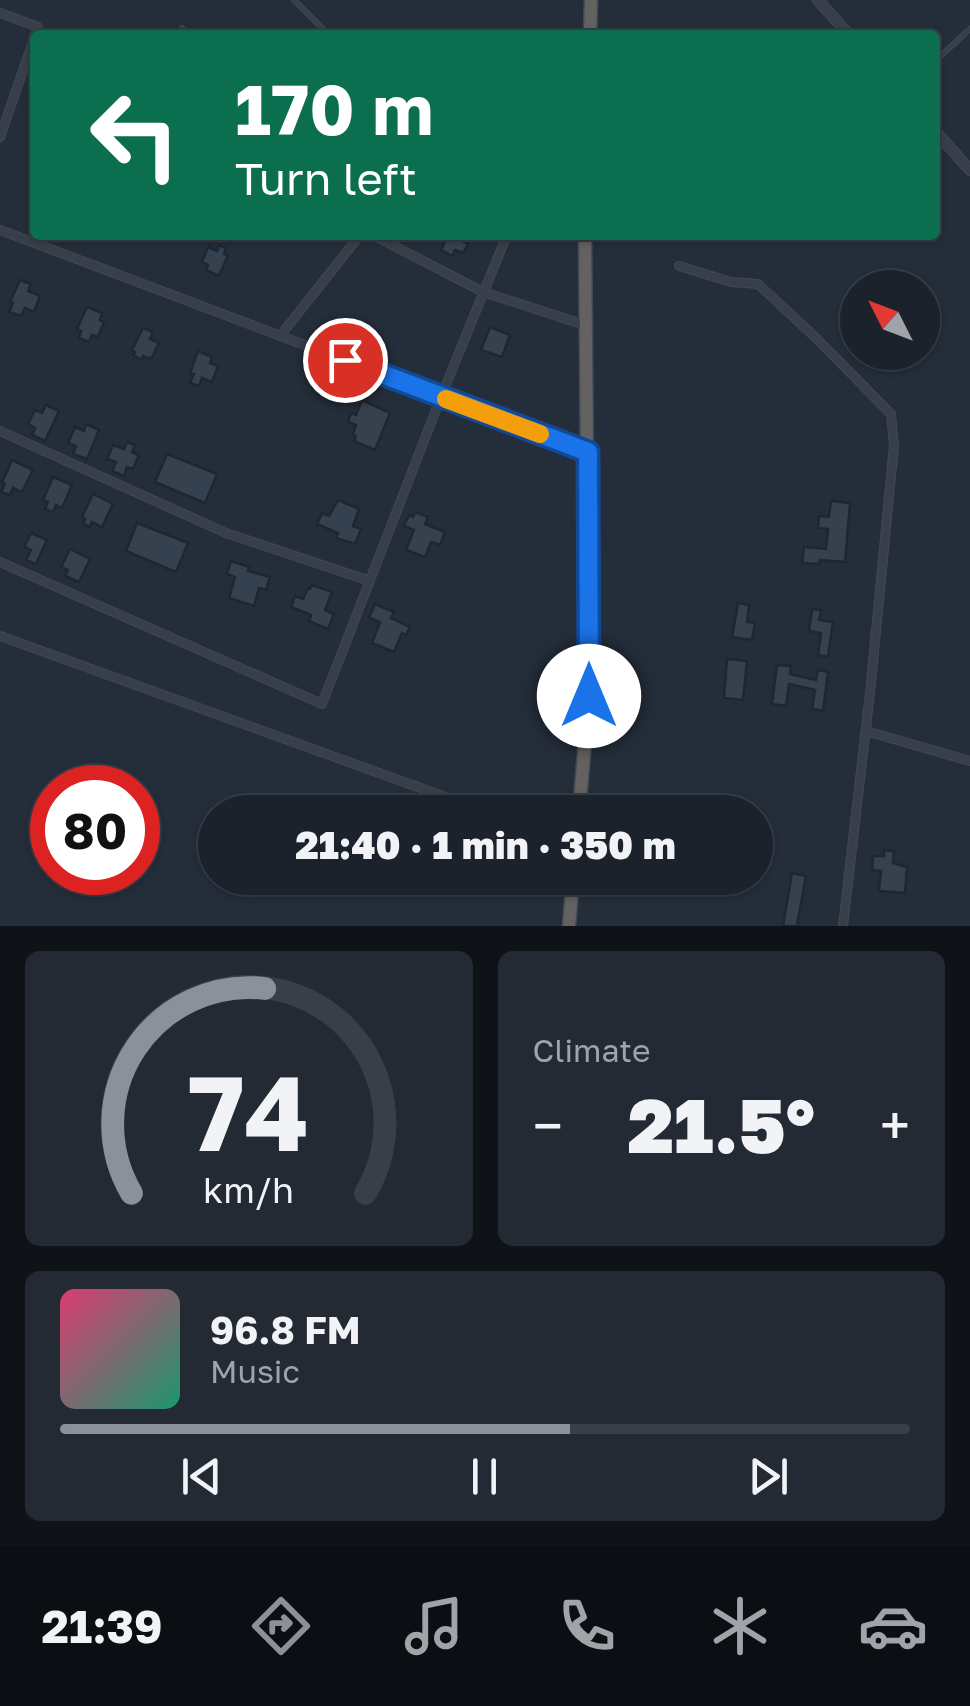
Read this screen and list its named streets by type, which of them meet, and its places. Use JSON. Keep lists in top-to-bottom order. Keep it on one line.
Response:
{"north":"top left","page":{"turn":["170 m","Turn left"],"limit":"80","trip":"21:40 · 1 min · 350 m","tile":"Climate","heat":["−","21.5°","+"],"song":["96.8 FM","Music"],"tabs":"21:39","gauge":["74","km/h"]}}
